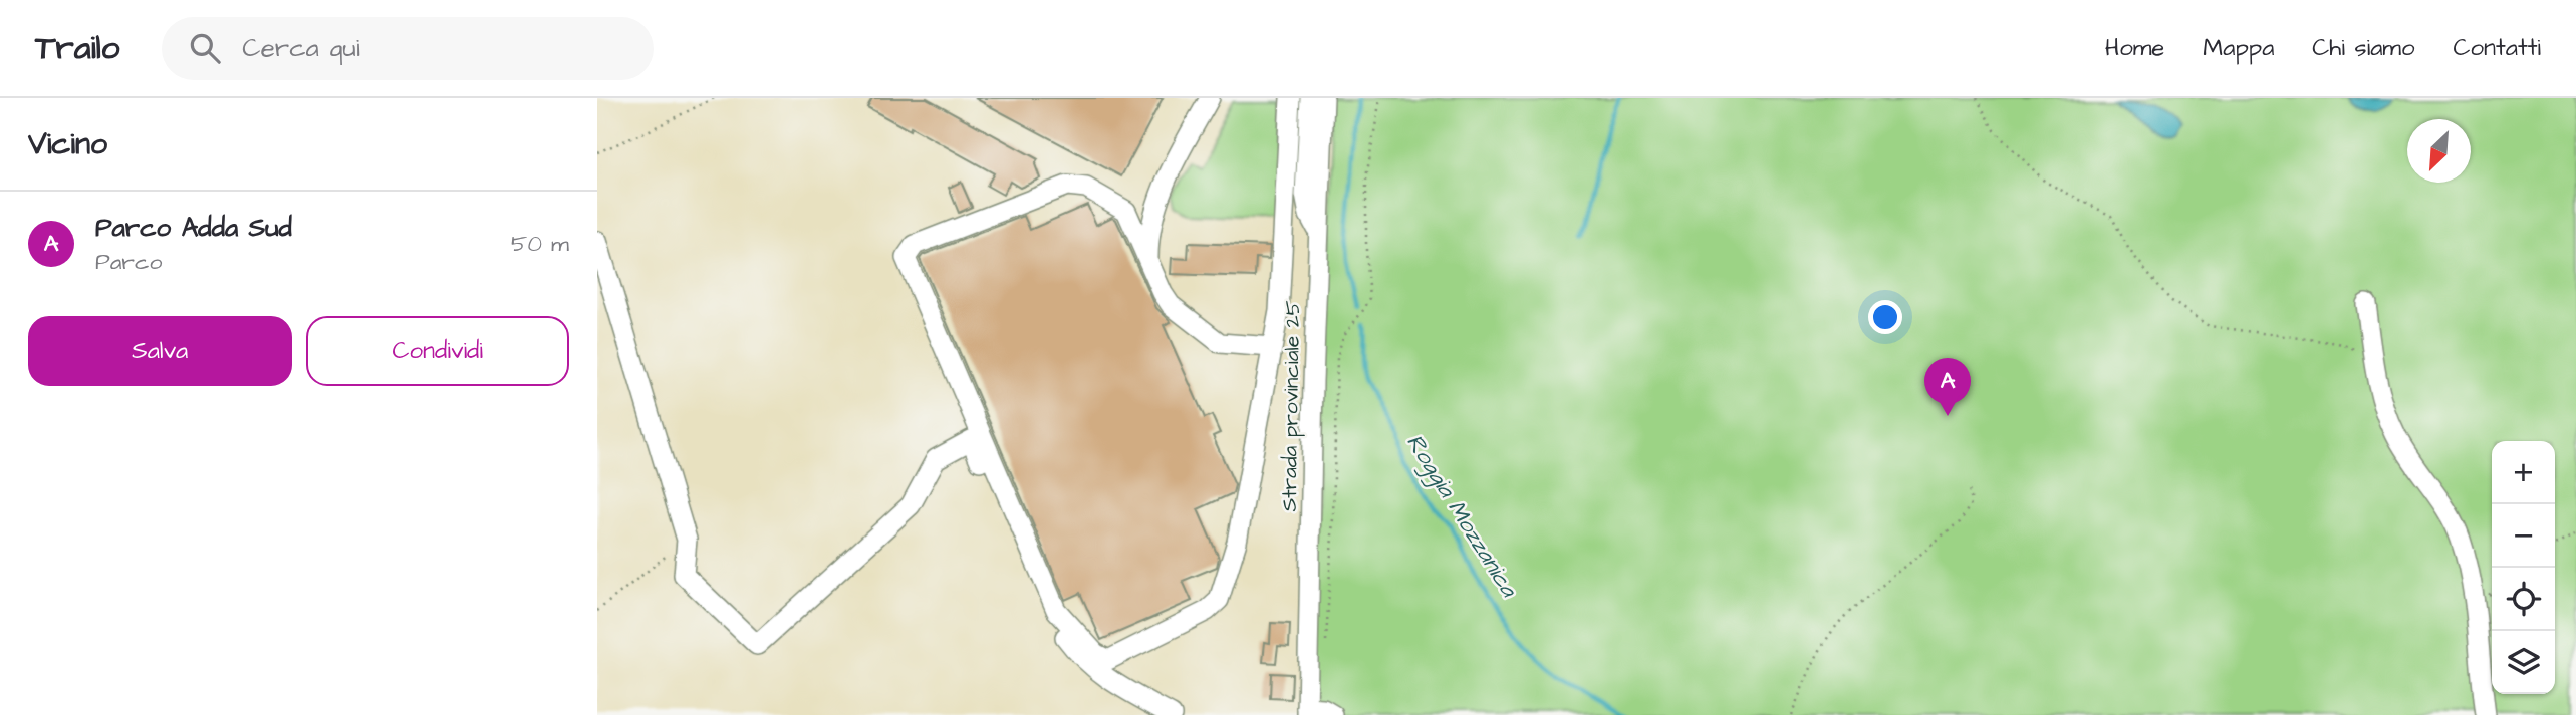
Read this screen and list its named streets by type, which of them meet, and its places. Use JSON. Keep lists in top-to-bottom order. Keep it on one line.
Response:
{"streets":{"street":["Strada provinciale 25"]},"water":["Roggia Mozzanica"],"north":"bottom left","page":{"header":"Trailo","search":"Cerca qui","nav":["Home","Mappa","Chi siamo","Contatti"],"heading":"Vicino","list":[{"mark":"A","name":"Parco Adda Sud","note":"Parco","value":"50 m"}],"buttons":["Salva","Condividi"],"pins":"A","map_buttons":["+","−"]}}
